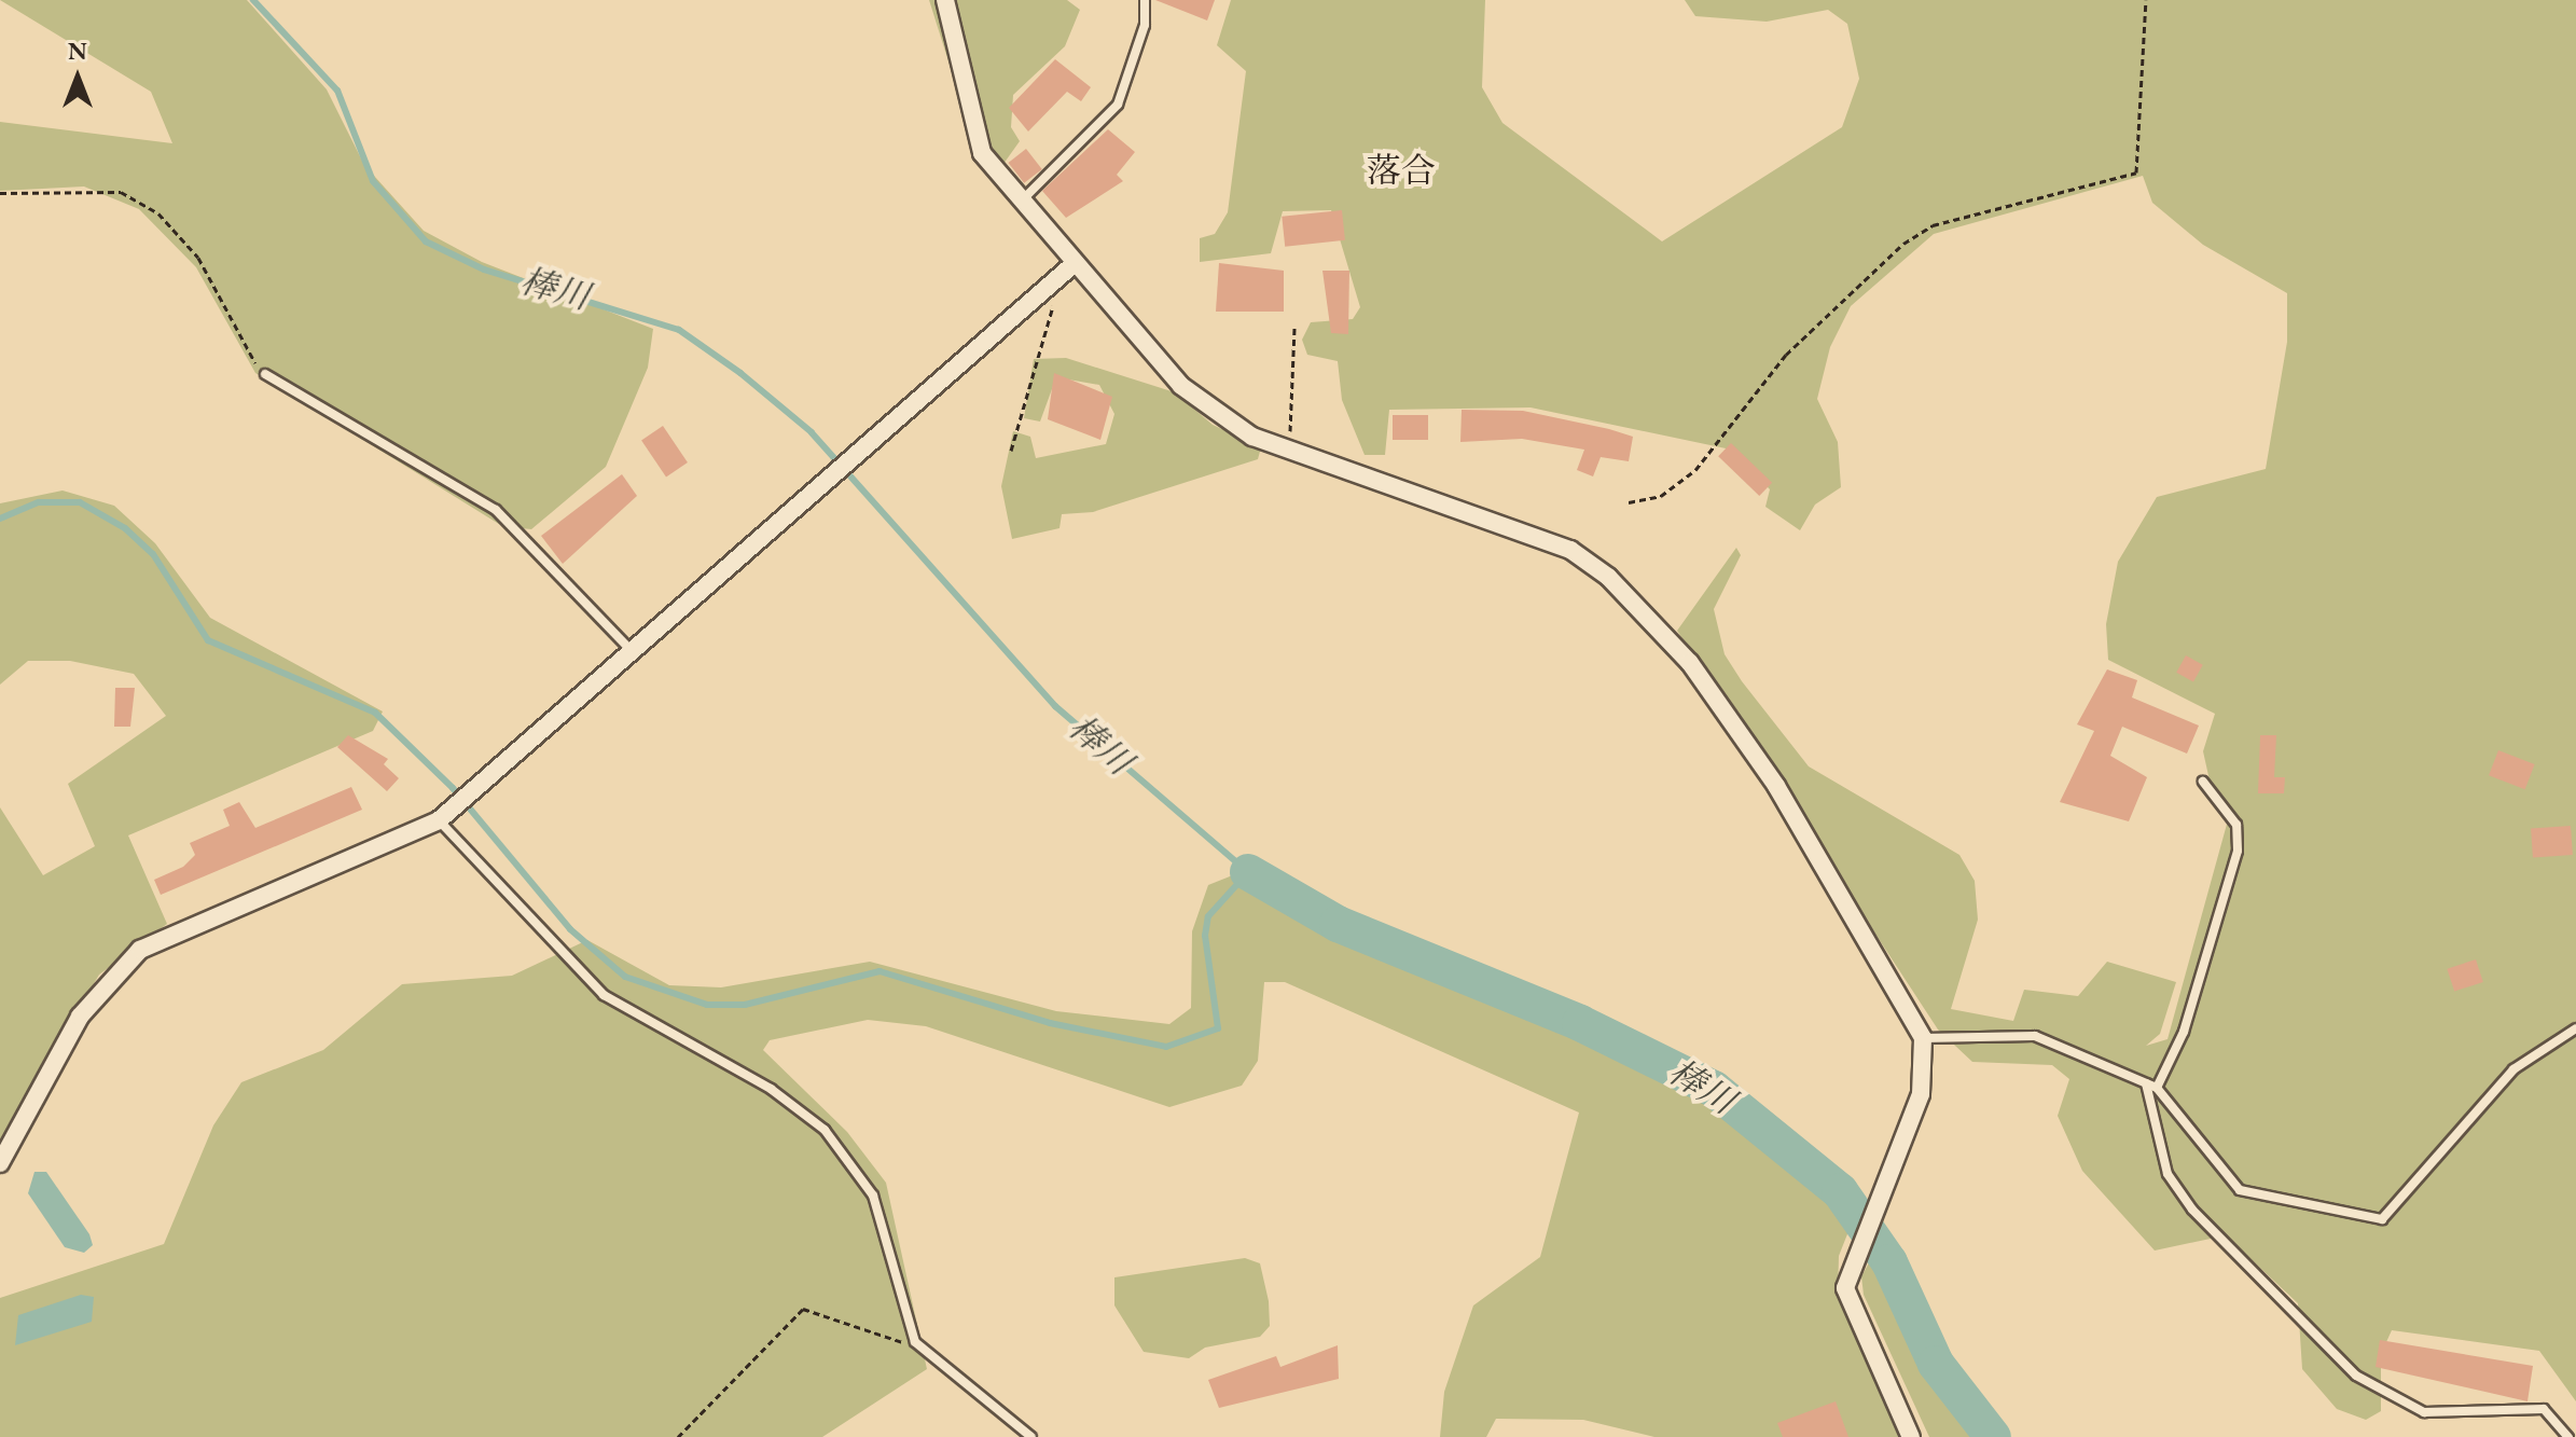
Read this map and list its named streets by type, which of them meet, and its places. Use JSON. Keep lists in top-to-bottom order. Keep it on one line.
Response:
{"districts":["落合"],"water":["棒川"],"north":"top"}
